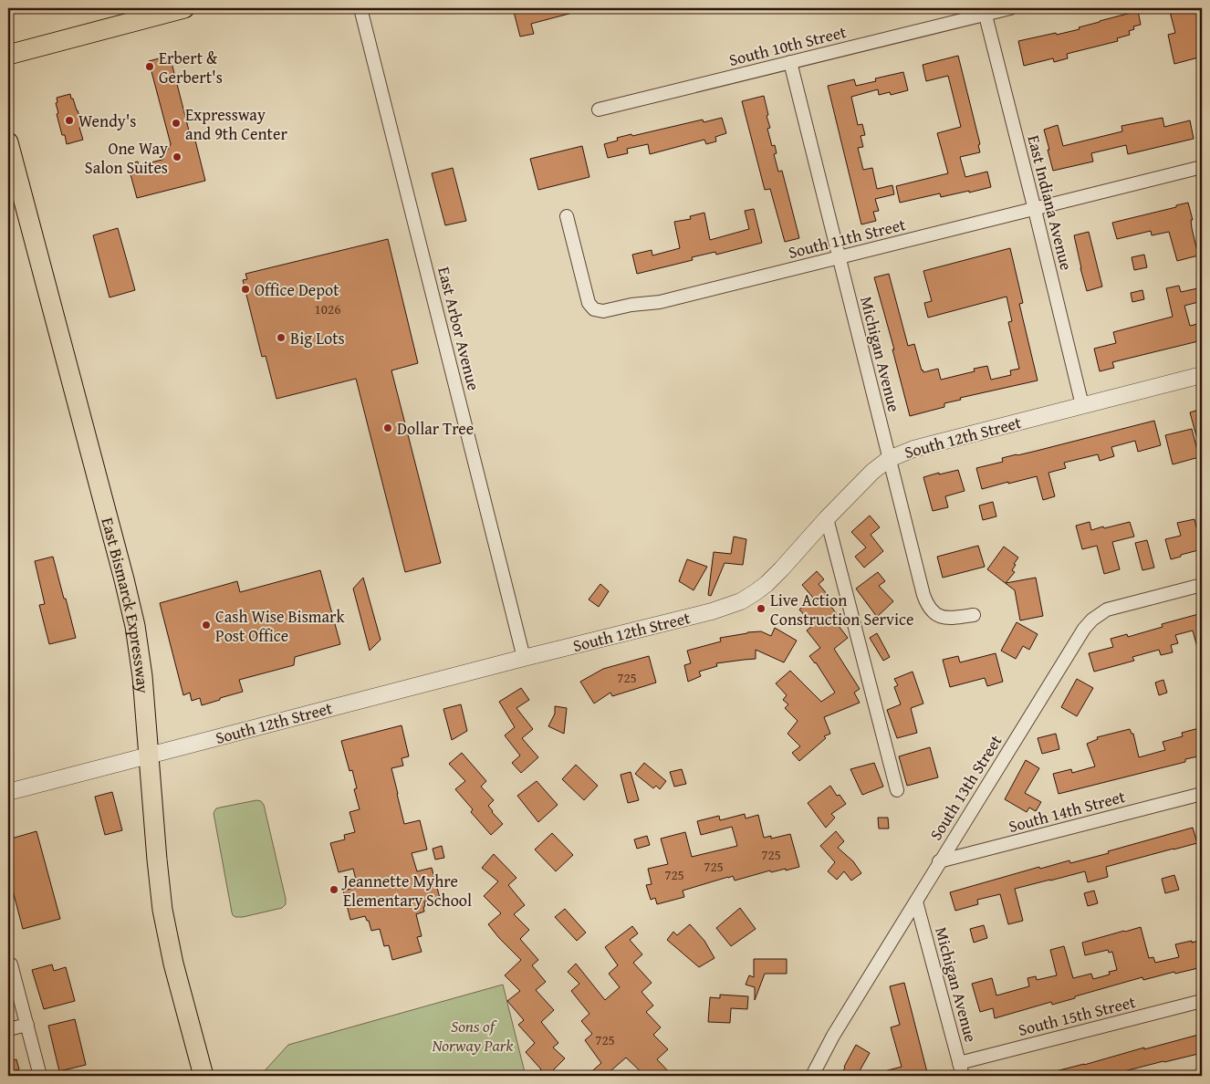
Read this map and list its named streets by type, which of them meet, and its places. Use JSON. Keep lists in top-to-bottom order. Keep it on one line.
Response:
{"streets":{"main road":["East Bismarck Expressway"],"street":["South 10th Street","East Indiana Avenue","South 11th Street","East Arbor Avenue","Michigan Avenue","South 12th Street","South 13th Street","South 14th Street","South 15th Street"]},"crossings":[["South 10th Street","East Indiana Avenue"],["South 10th Street","Michigan Avenue"],["East Indiana Avenue","South 11th Street"],["East Indiana Avenue","South 12th Street"],["South 11th Street","Michigan Avenue"],["East Arbor Avenue","South 12th Street"],["Michigan Avenue","South 12th Street"],["Michigan Avenue","South 13th Street"],["Michigan Avenue","South 15th Street"],["South 12th Street","East Bismarck Expressway"],["South 13th Street","South 14th Street"]],"parks":["Sons of Norway Park"],"places":["Erbert & Gerbert's","Wendy's","Expressway and 9th Center","One Way Salon Suites","Office Depot","Big Lots","Dollar Tree","Live Action Construction Service","Cash Wise Bismark Post Office","Jeannette Myhre Elementary School"],"house_numbers":["1026","725","725","725","725","725"]}
